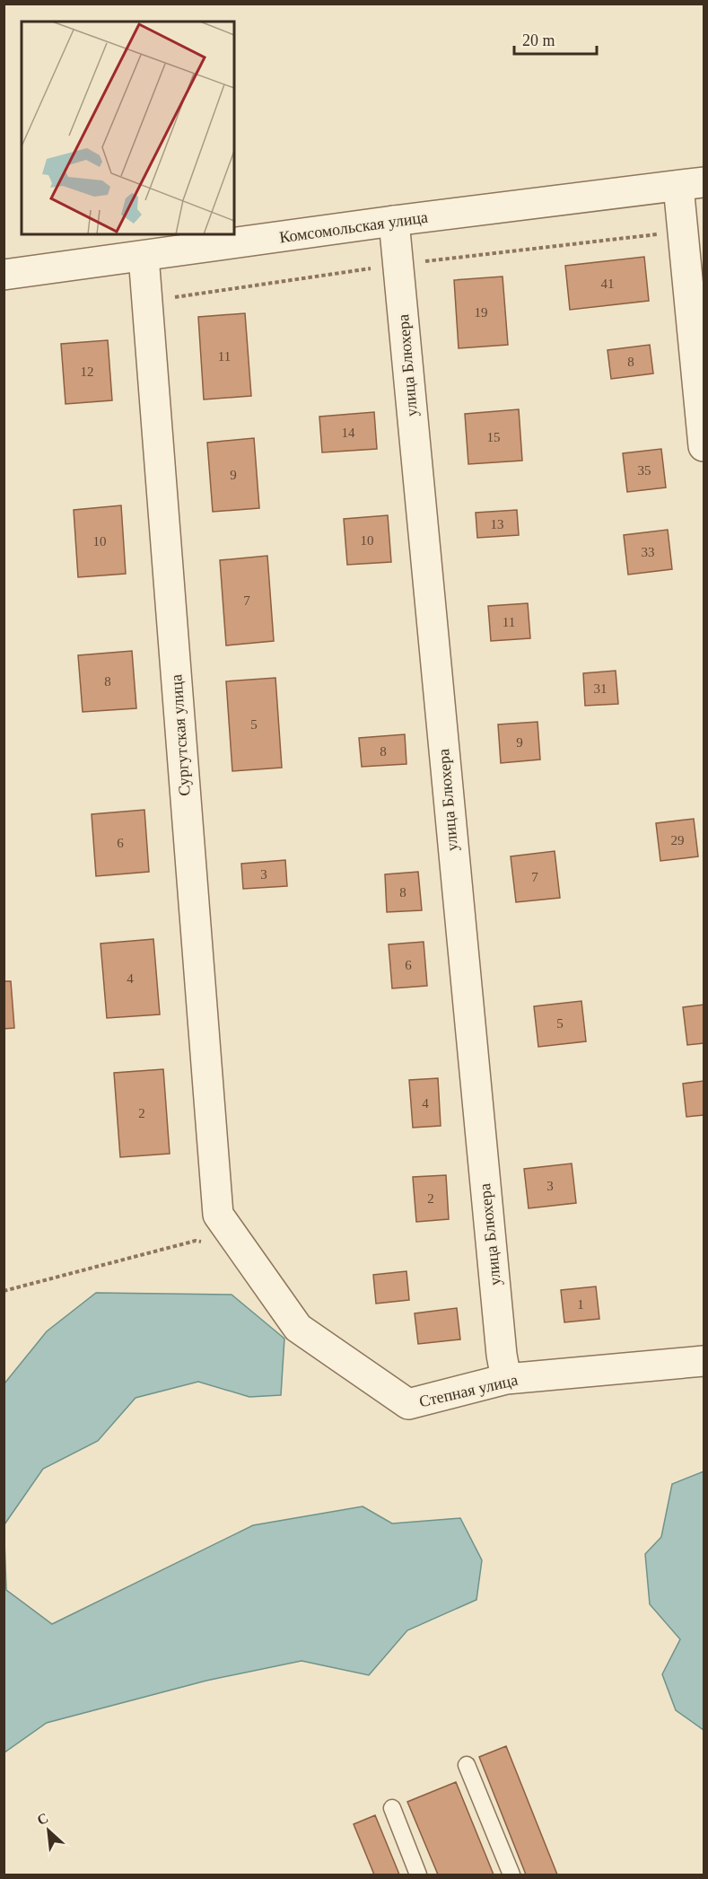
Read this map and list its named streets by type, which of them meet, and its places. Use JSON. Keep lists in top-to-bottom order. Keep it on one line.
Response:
{"streets":{"street":["Комсомольская улица","улица Блюхера","Сургутская улица","Степная улица"]},"crossings":[["Комсомольская улица","улица Блюхера"],["Комсомольская улица","Сургутская улица"],["улица Блюхера","Степная улица"],["Сургутская улица","Степная улица"]],"house_numbers":["41","19","11","8","12","14","15","35","9","13","10","10","33","7","11","8","31","5","9","8","29","6","3","7","8","6","4","5","4","2","3","2","1"],"scale_bar":"20 m","north":"top left"}
